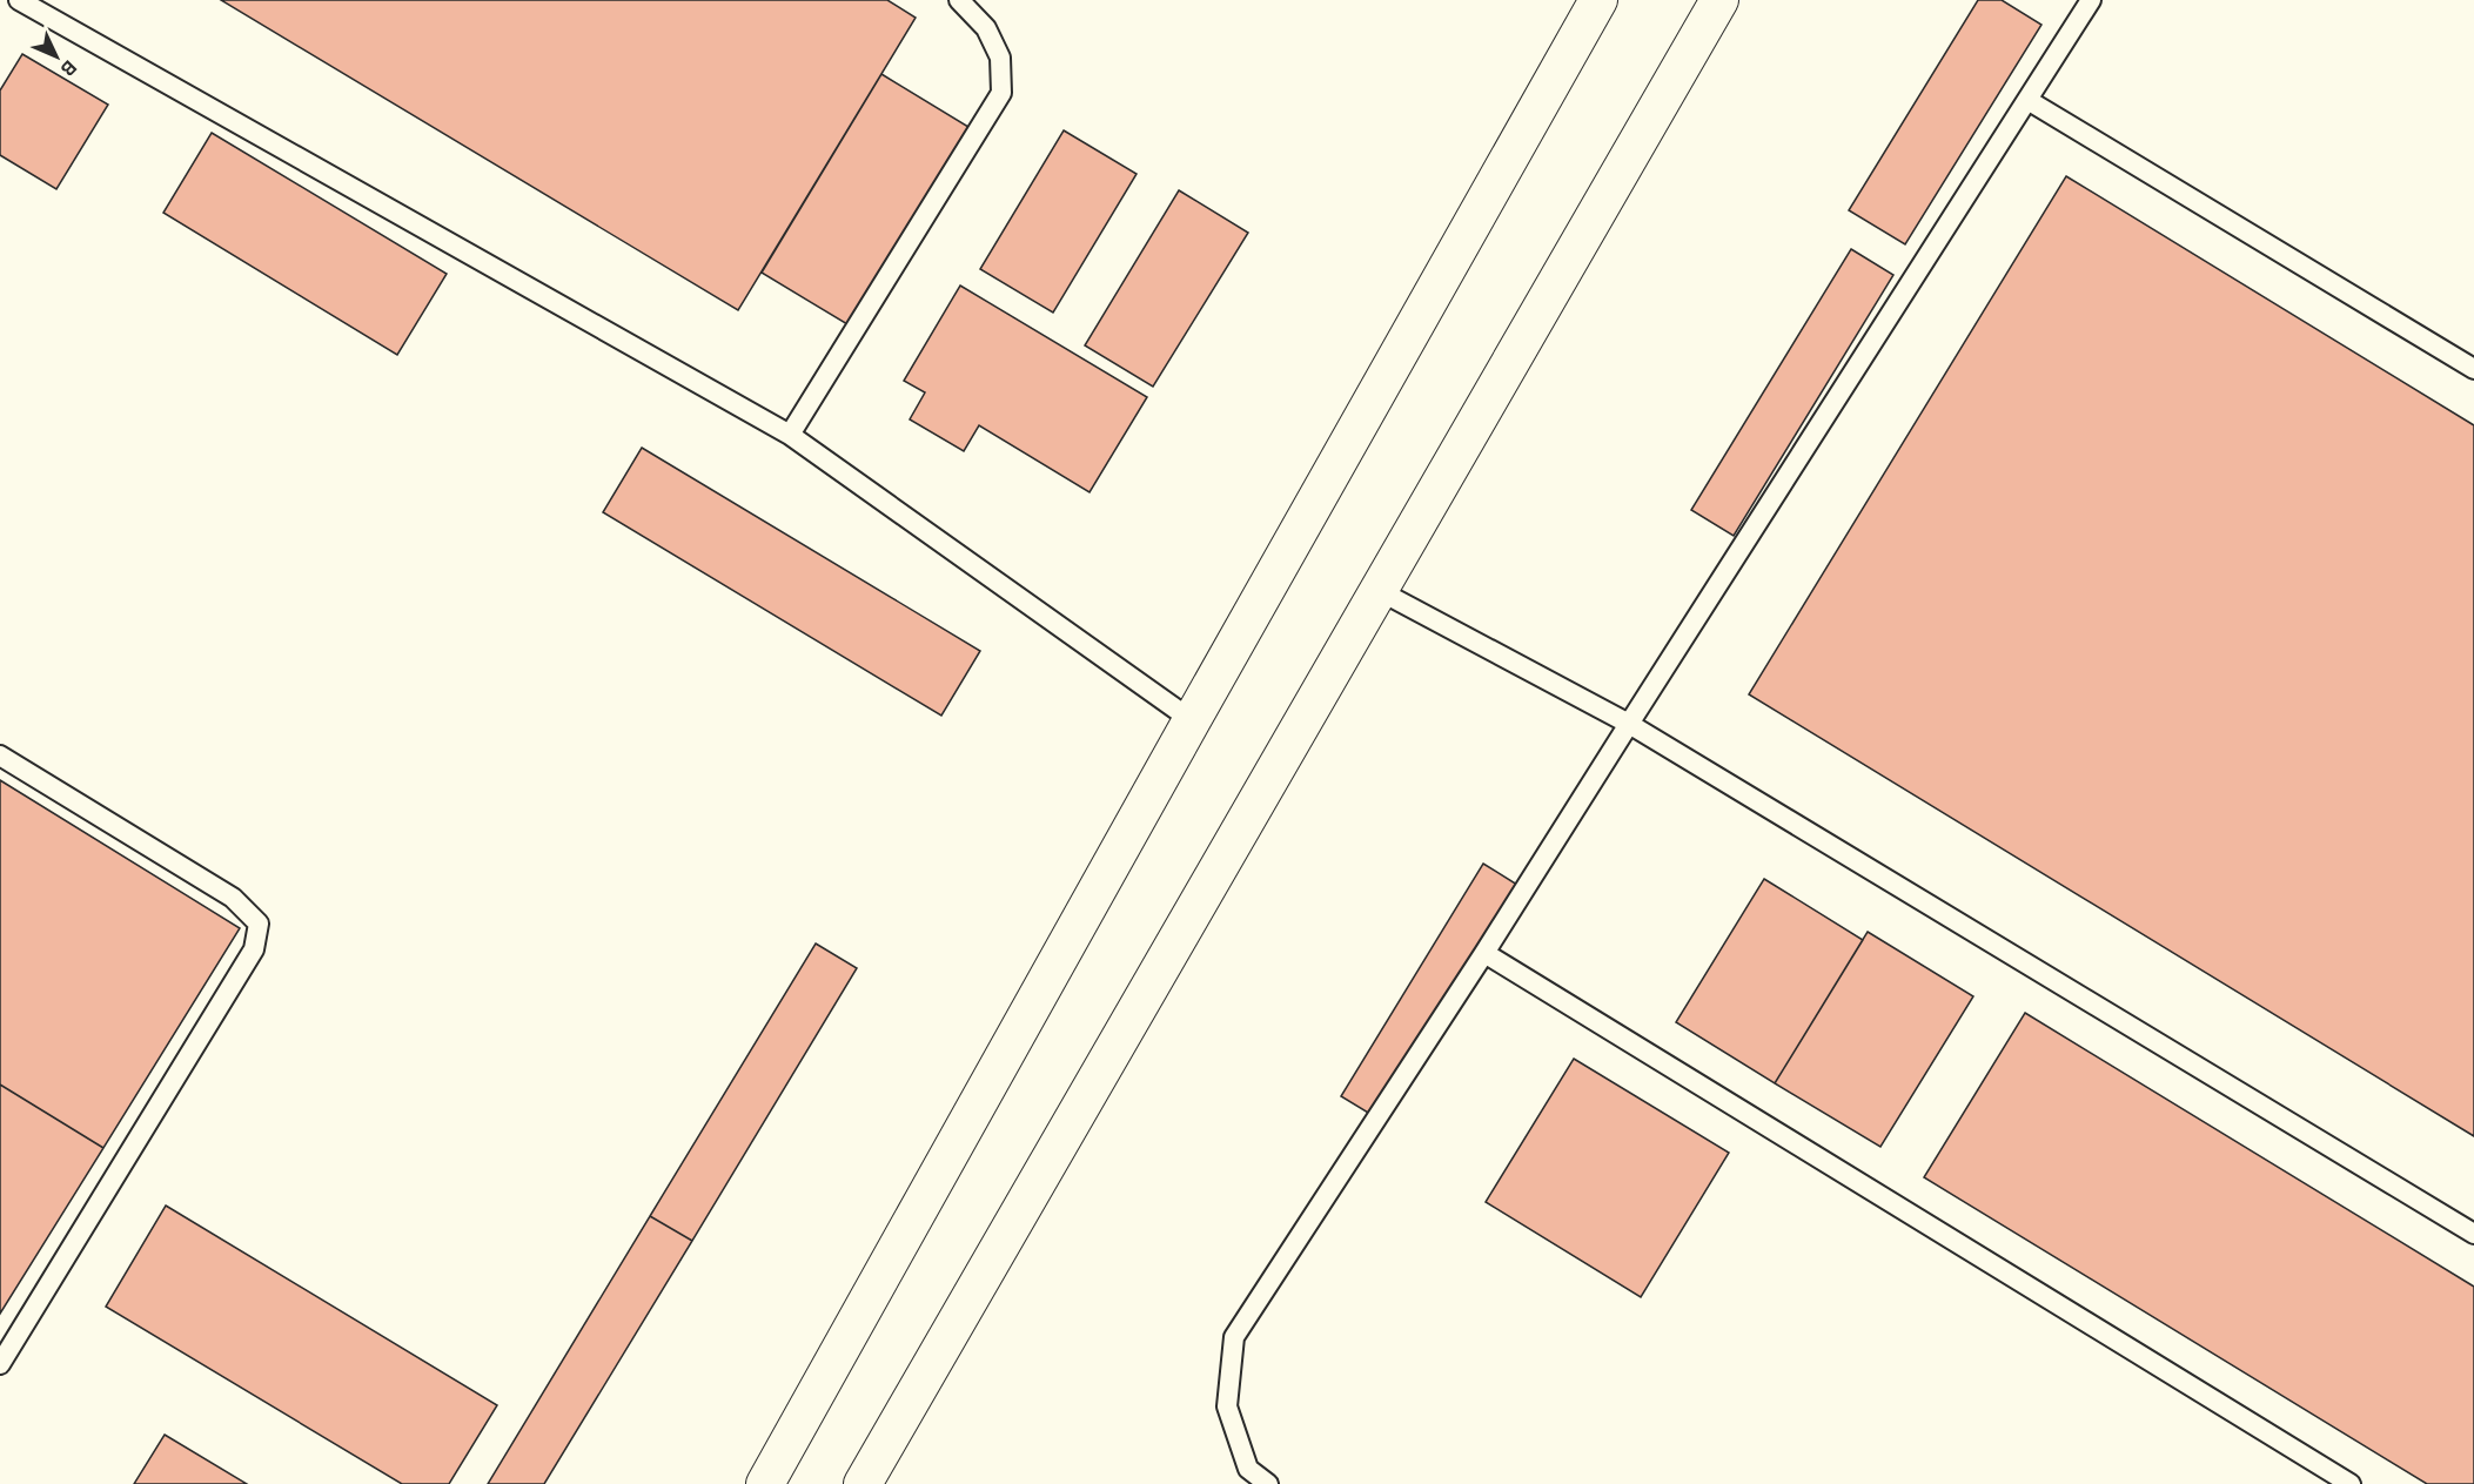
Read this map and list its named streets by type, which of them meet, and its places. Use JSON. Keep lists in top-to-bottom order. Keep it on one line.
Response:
{"north":"bottom right"}
